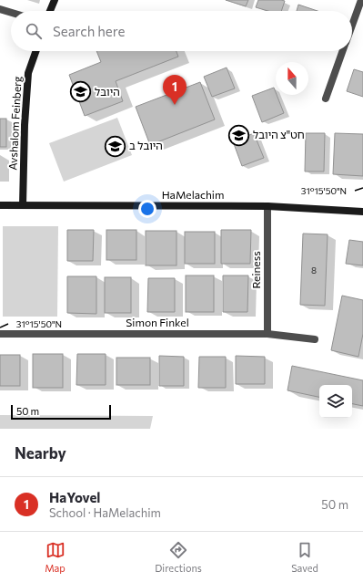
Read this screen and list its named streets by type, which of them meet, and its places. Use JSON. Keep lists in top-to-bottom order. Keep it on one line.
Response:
{"streets":{"street":["Avshalom Feinberg","HaMelachim","Reiness","Simon Finkel"]},"crossings":[["Avshalom Feinberg","HaMelachim"],["HaMelachim","Reiness"],["Reiness","Simon Finkel"]],"places":{"school or university":["היובל","חט\"צ היובל","היובל ב"]},"house_numbers":["8"],"scale_bar":"50 m","north":"top","page":{"search":"Search here","pins":"1","scale":"50 m","heading":"Nearby","list":[{"mark":"1","name":"HaYovel","note":"School · HaMelachim","value":"50 m"}],"nav":["Map","Directions","Saved"]},"coordinates":["31°15'50\"N"]}
